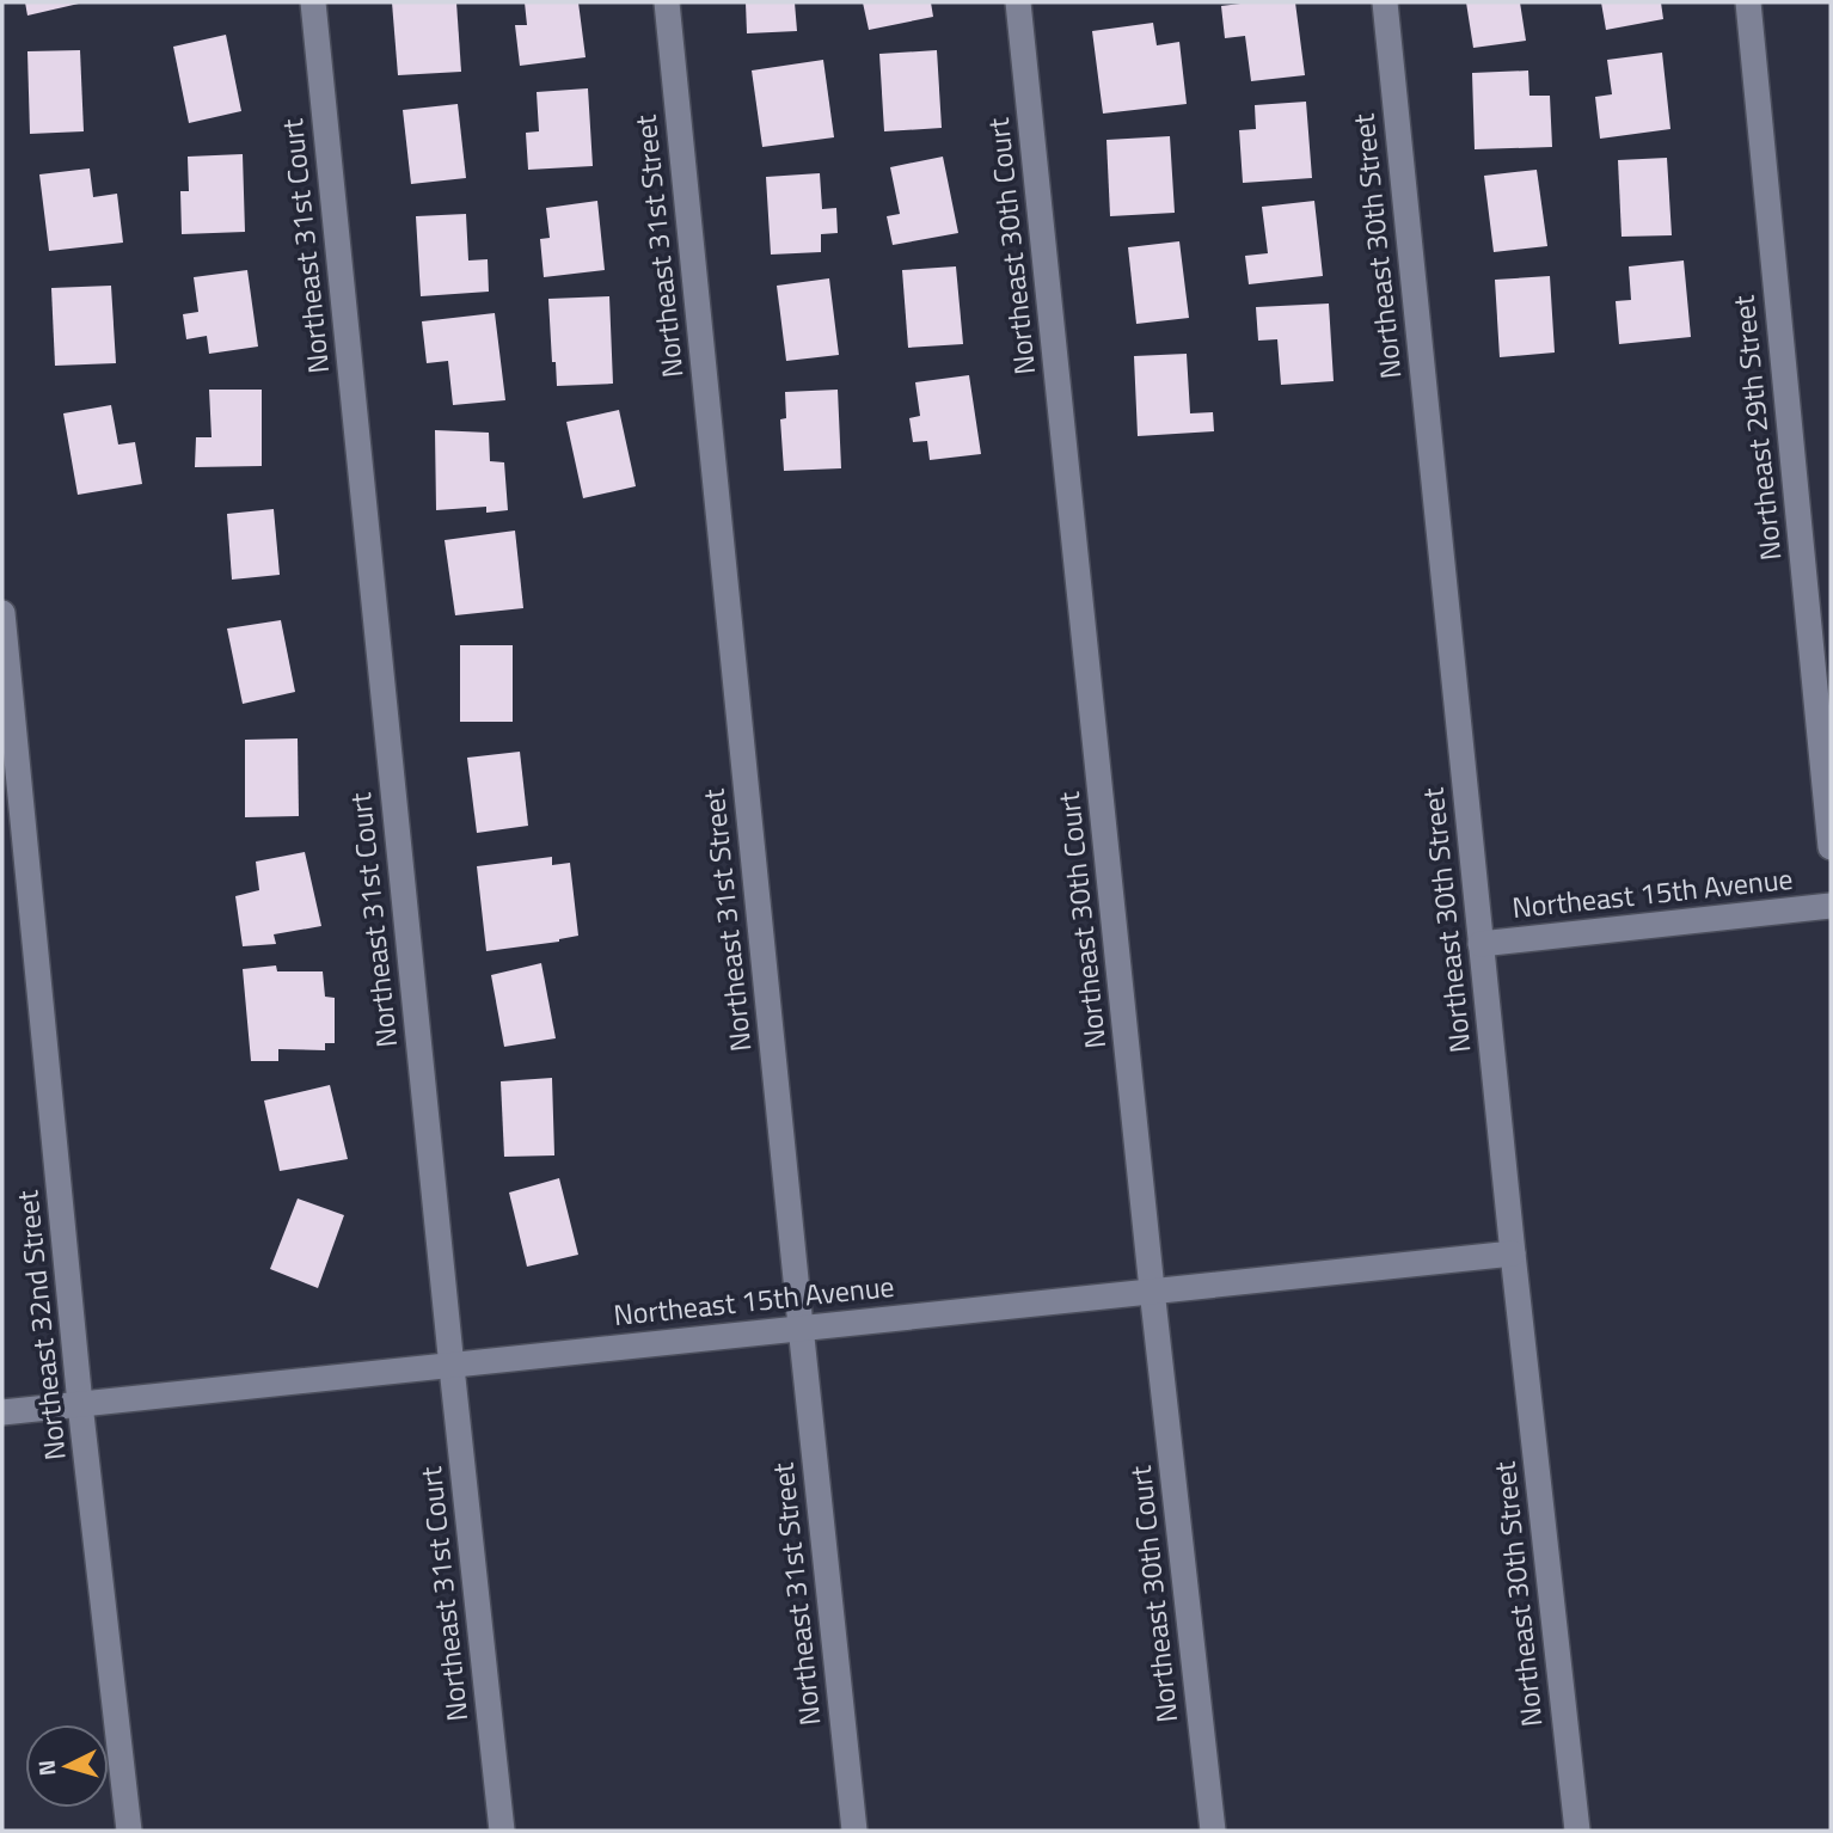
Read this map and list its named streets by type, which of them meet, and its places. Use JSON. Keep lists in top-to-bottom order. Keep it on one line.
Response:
{"streets":{"street":["Northeast 31st Court","Northeast 31st Street","Northeast 30th Court","Northeast 30th Street","Northeast 29th Street","Northeast 15th Avenue","Northeast 32nd Street"]},"crossings":[["Northeast 31st Court","Northeast 15th Avenue"],["Northeast 31st Street","Northeast 15th Avenue"],["Northeast 30th Court","Northeast 15th Avenue"],["Northeast 30th Street","Northeast 15th Avenue"],["Northeast 15th Avenue","Northeast 32nd Street"]],"north":"left"}
